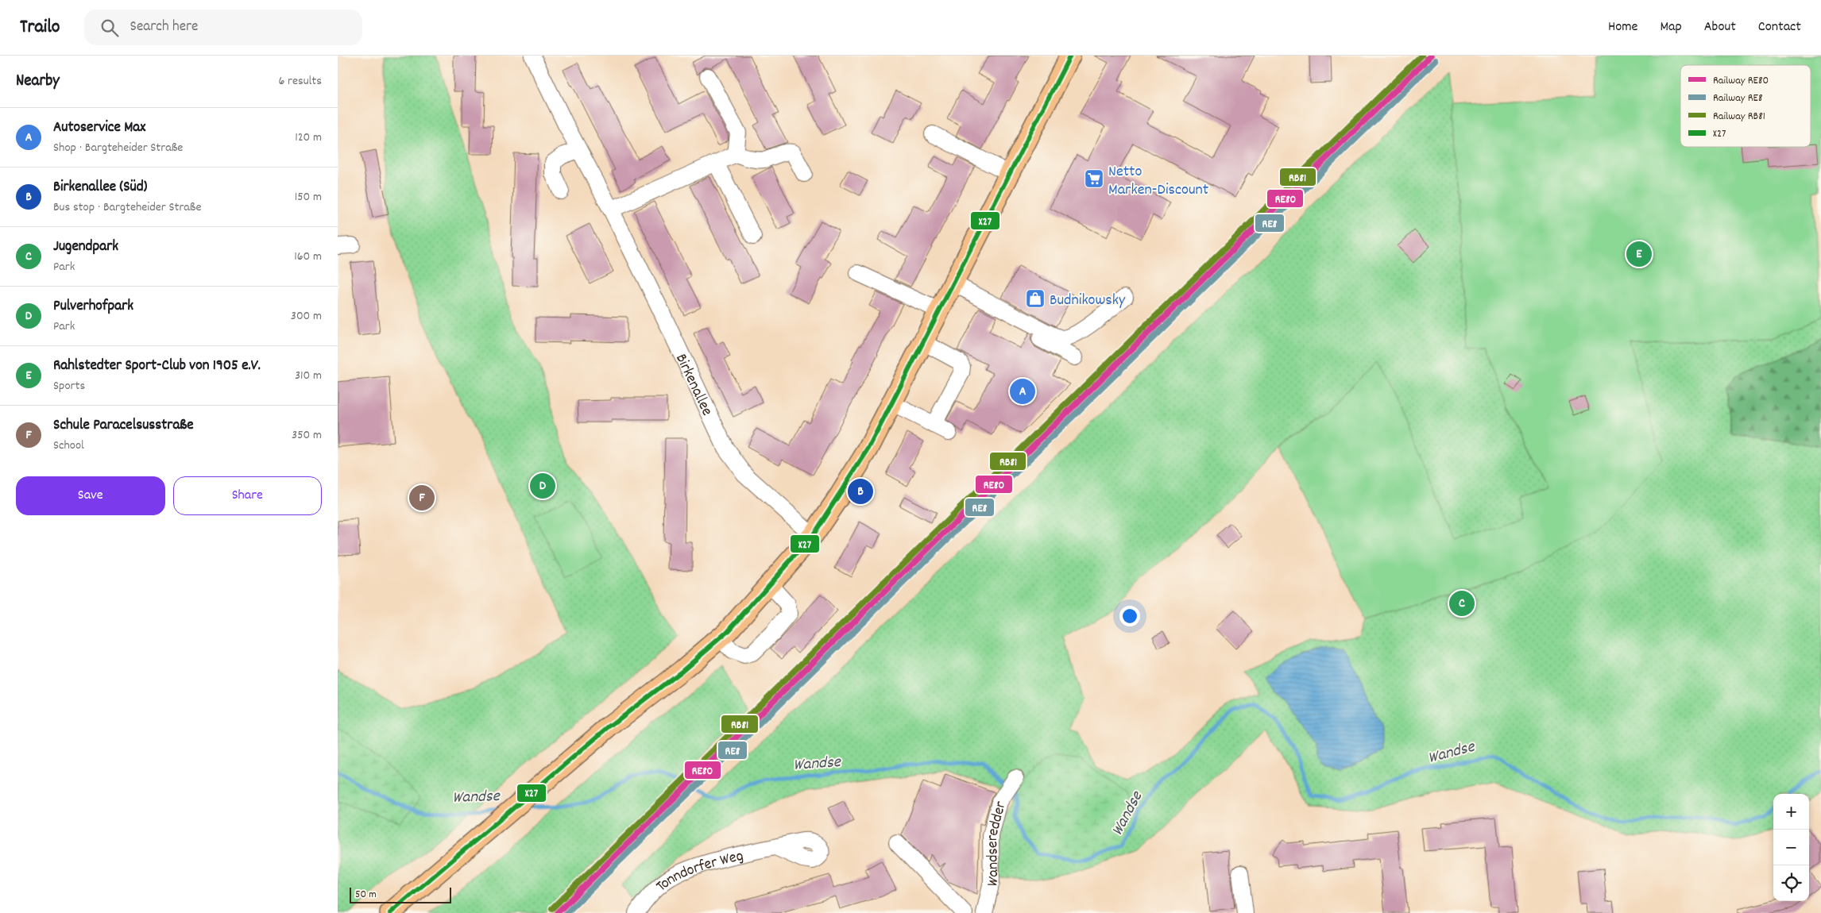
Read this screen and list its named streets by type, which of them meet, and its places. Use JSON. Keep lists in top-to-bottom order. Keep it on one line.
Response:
{"streets":{"street":["Birkenallee","Wandseredder","Tonndorfer Weg"]},"water":["Wandse"],"places":{"supermarket":["Netto Marken-Discount"],"shop":["Budnikowsky"]},"lines":["rail line RE80","rail line RB81","transit line X27","rail line RE8"],"legend":["Railway RE80","Railway RE8","Railway RB81","X27"],"scale_bar":"50 m","page":{"header":"Trailo","search":"Search here","nav":["Home","Map","About","Contact"],"heading":["Nearby","6 results"],"list":[{"mark":"A","name":"Autoservice Max","note":"Shop · Bargteheider Straße","value":"120 m"},{"mark":"B","name":"Birkenallee (Süd)","note":"Bus stop · Bargteheider Straße","value":"150 m"},{"mark":"C","name":"Jugendpark","note":"Park","value":"160 m"},{"mark":"D","name":"Pulverhofpark","note":"Park","value":"300 m"},{"mark":"E","name":"Rahlstedter Sport-Club von 1905 e.V.","note":"Sports","value":"310 m"},{"mark":"F","name":"Schule Paracelsusstraße","note":"School","value":"350 m"}],"pins":["E","A","D","B","F","C"],"buttons":["Save","Share"],"map_buttons":["+","−"],"scale":"50 m"}}
